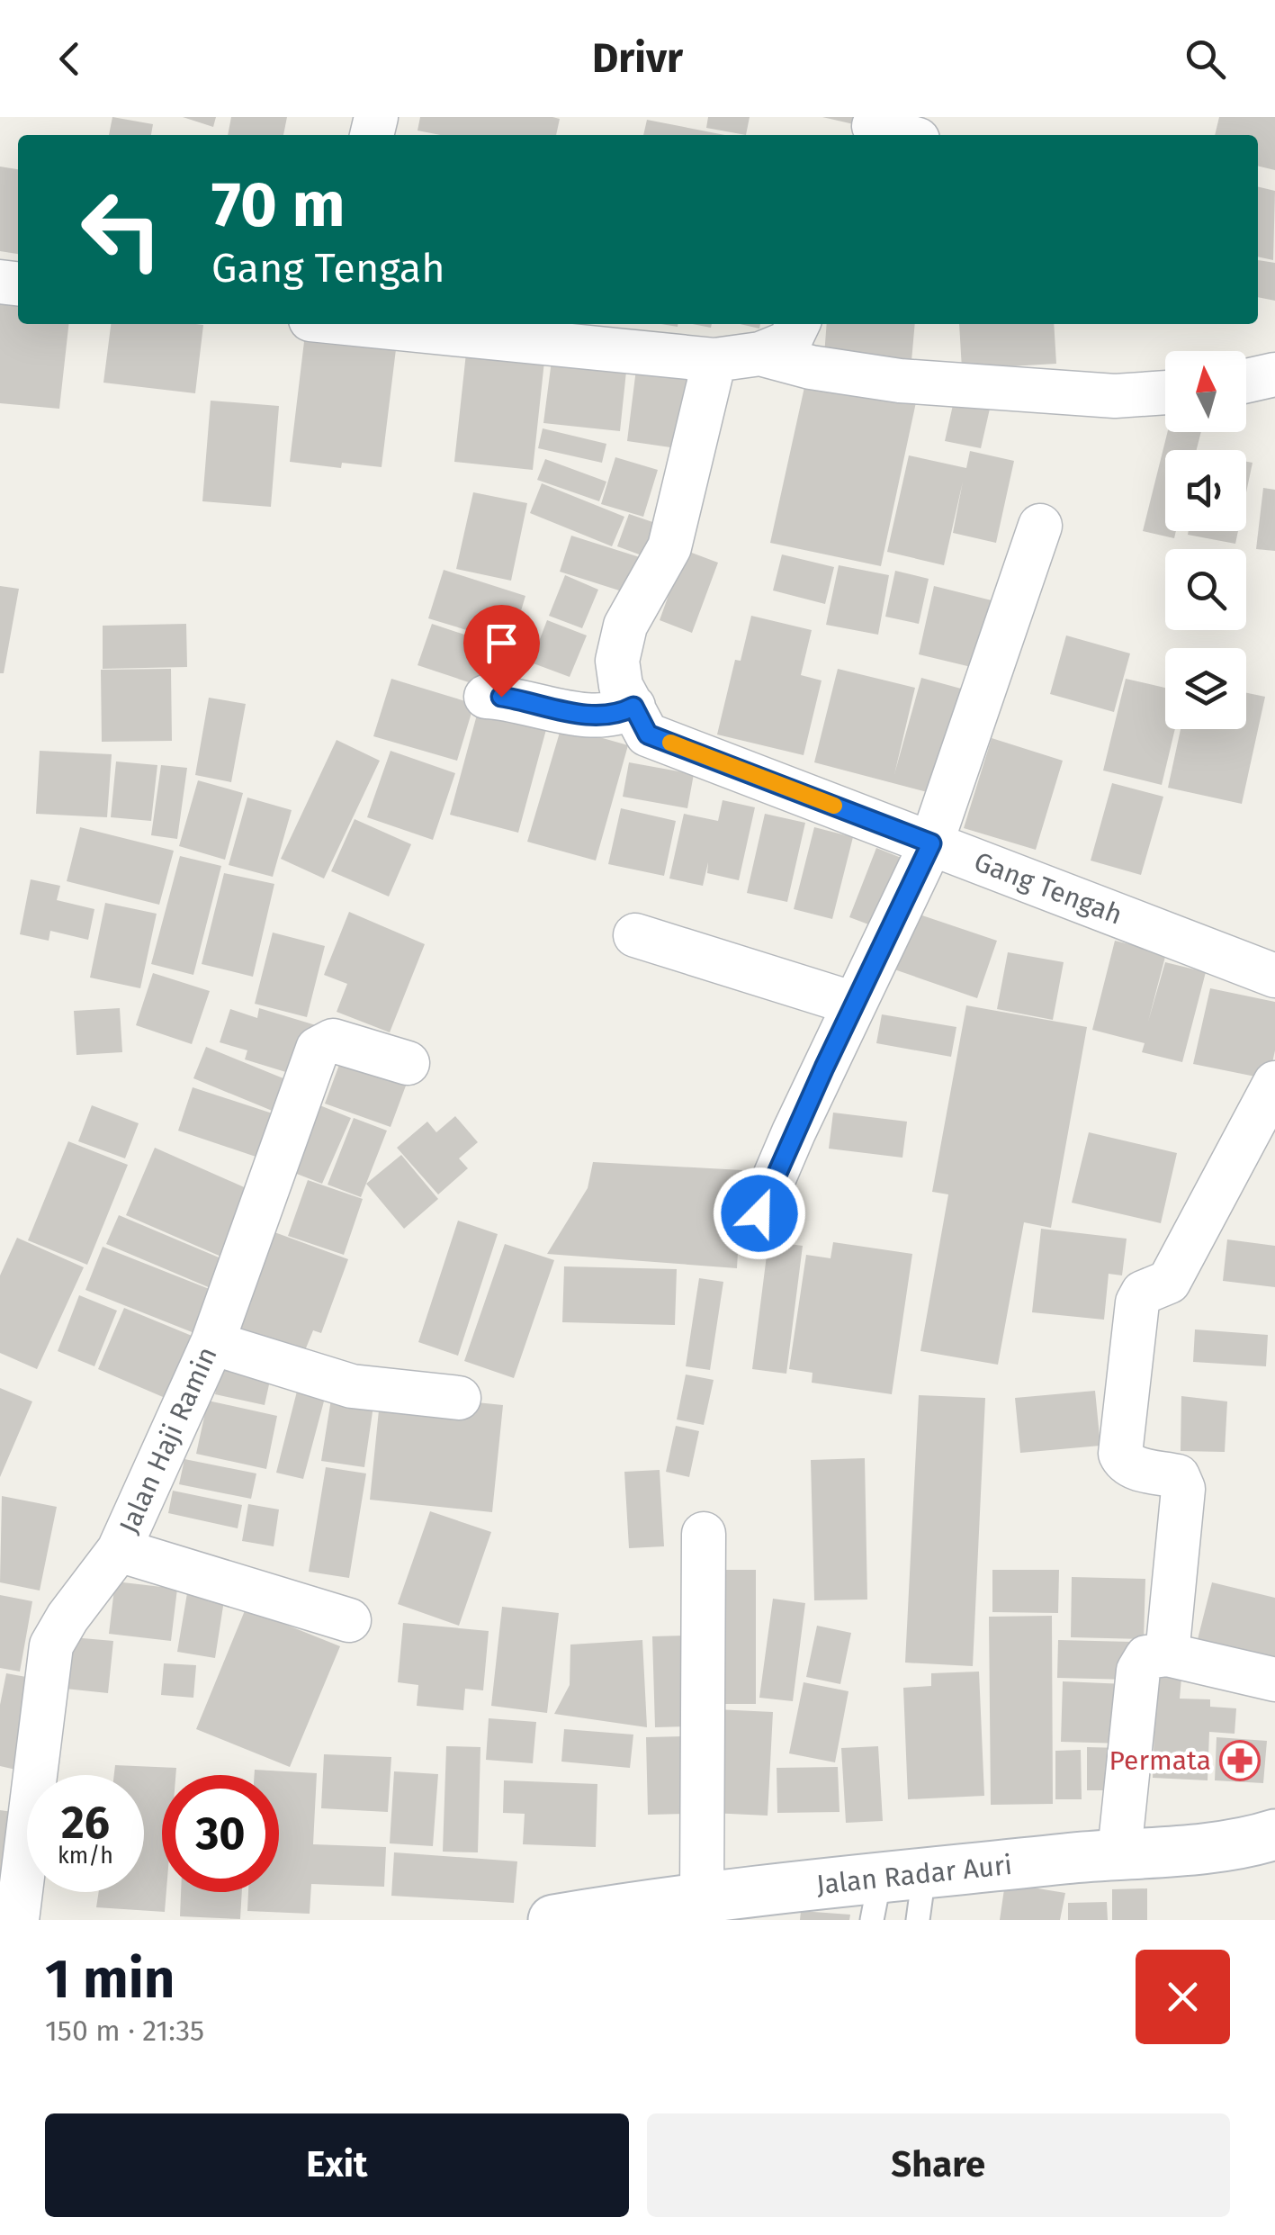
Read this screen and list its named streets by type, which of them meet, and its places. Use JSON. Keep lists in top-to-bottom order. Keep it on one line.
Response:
{"streets":{"main road":["Jalan Radar Auri"],"street":["Gang Tengah","Jalan Haji Ramin"]},"places":{"pharmacy":["Permata"]},"north":"top","page":{"header":"Drivr","turn":["70 m","Gang Tengah"],"speed":"26 km/h","limit":"30","heading":["1 min","150 m · 21:35"],"buttons":["Exit","Share"]}}
